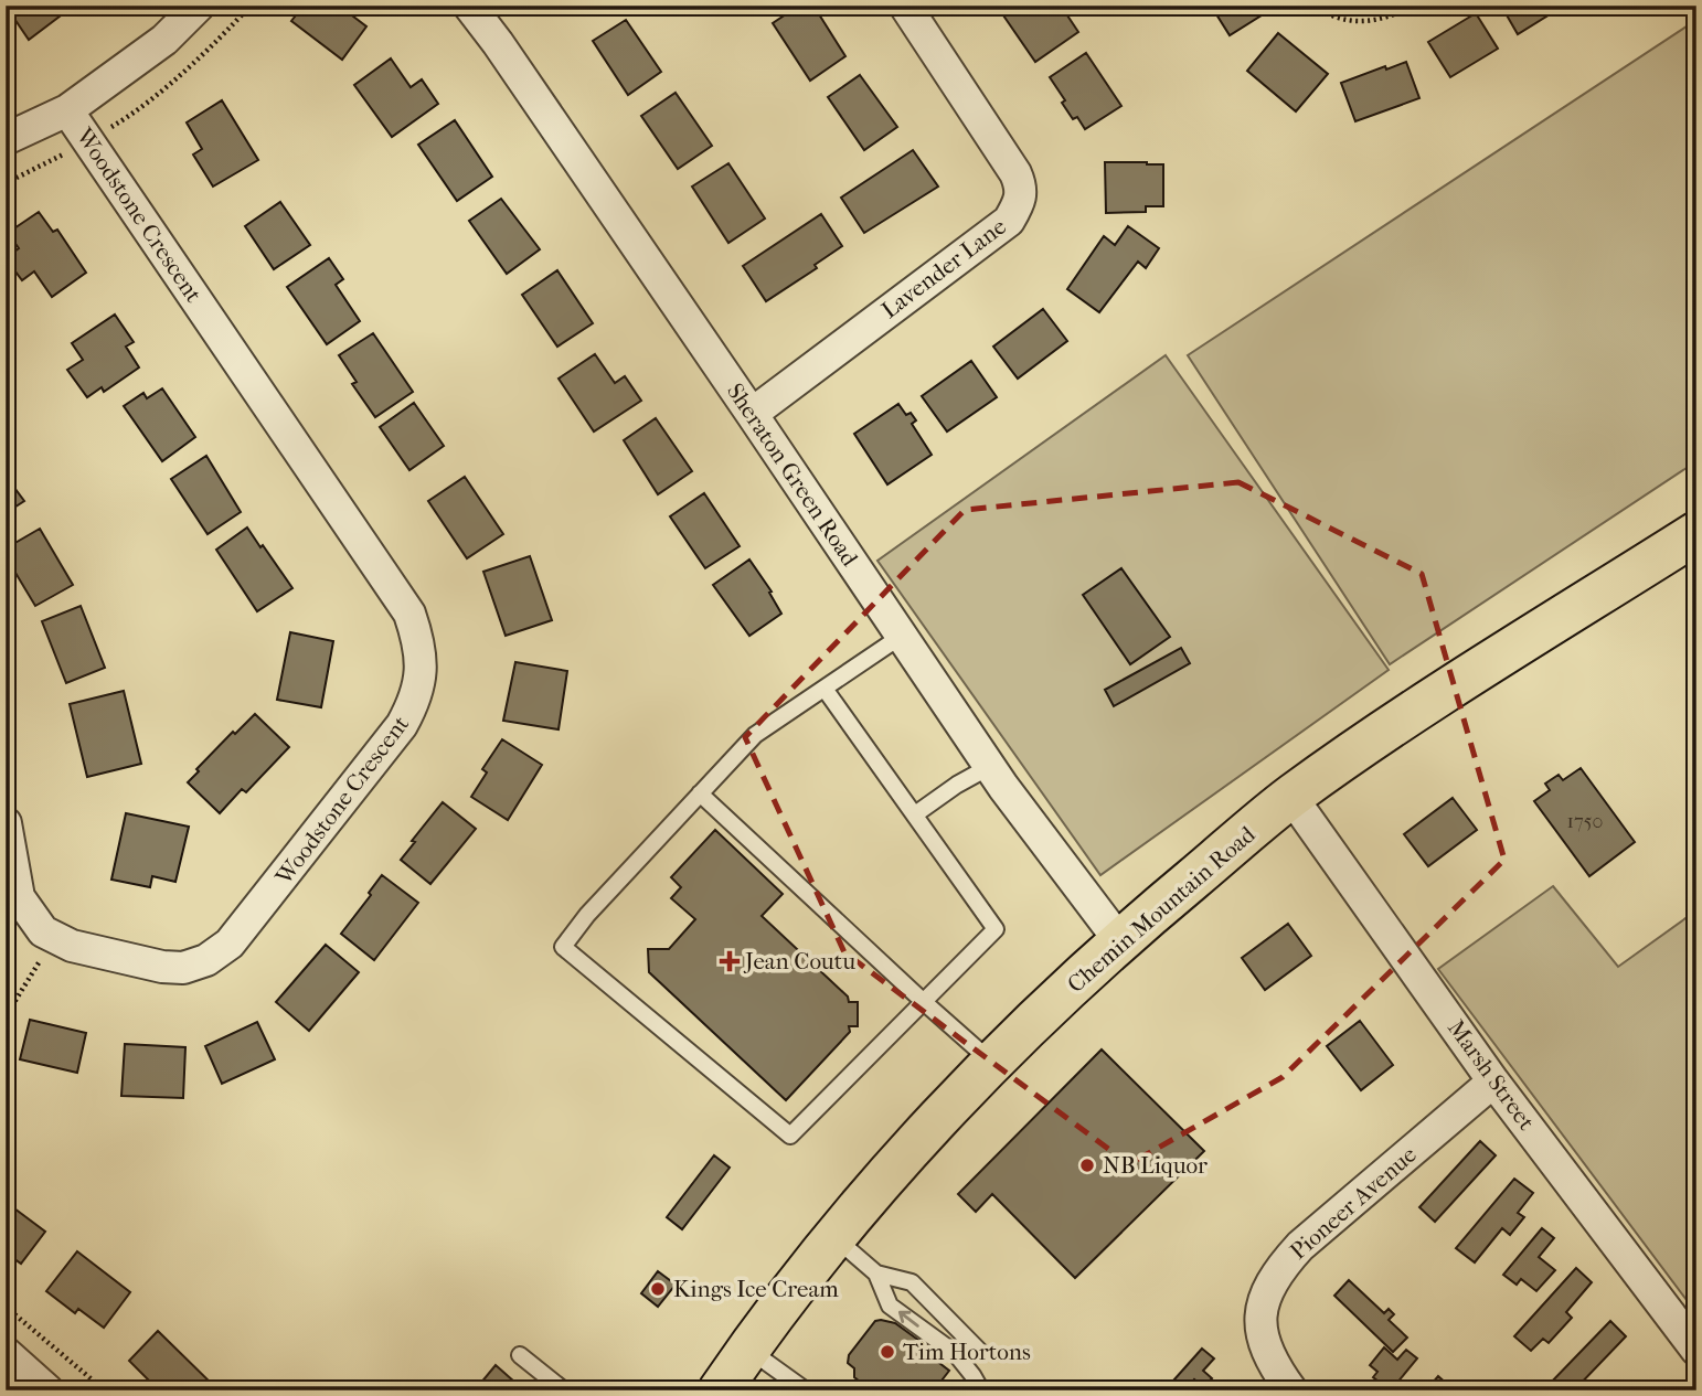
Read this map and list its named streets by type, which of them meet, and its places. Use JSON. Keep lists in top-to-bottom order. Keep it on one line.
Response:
{"streets":{"main road":["Chemin Mountain Road"],"street":["Woodstone Crescent","Lavender Lane","Sheraton Green Road","Marsh Street","Pioneer Avenue"]},"crossings":[["Lavender Lane","Sheraton Green Road"],["Sheraton Green Road","Chemin Mountain Road"],["Chemin Mountain Road","Marsh Street"],["Marsh Street","Pioneer Avenue"]],"places":{"health":["Jean Coutu"],"other":["NB Liquor","Kings Ice Cream","Tim Hortons"]},"house_numbers":["1750"]}
